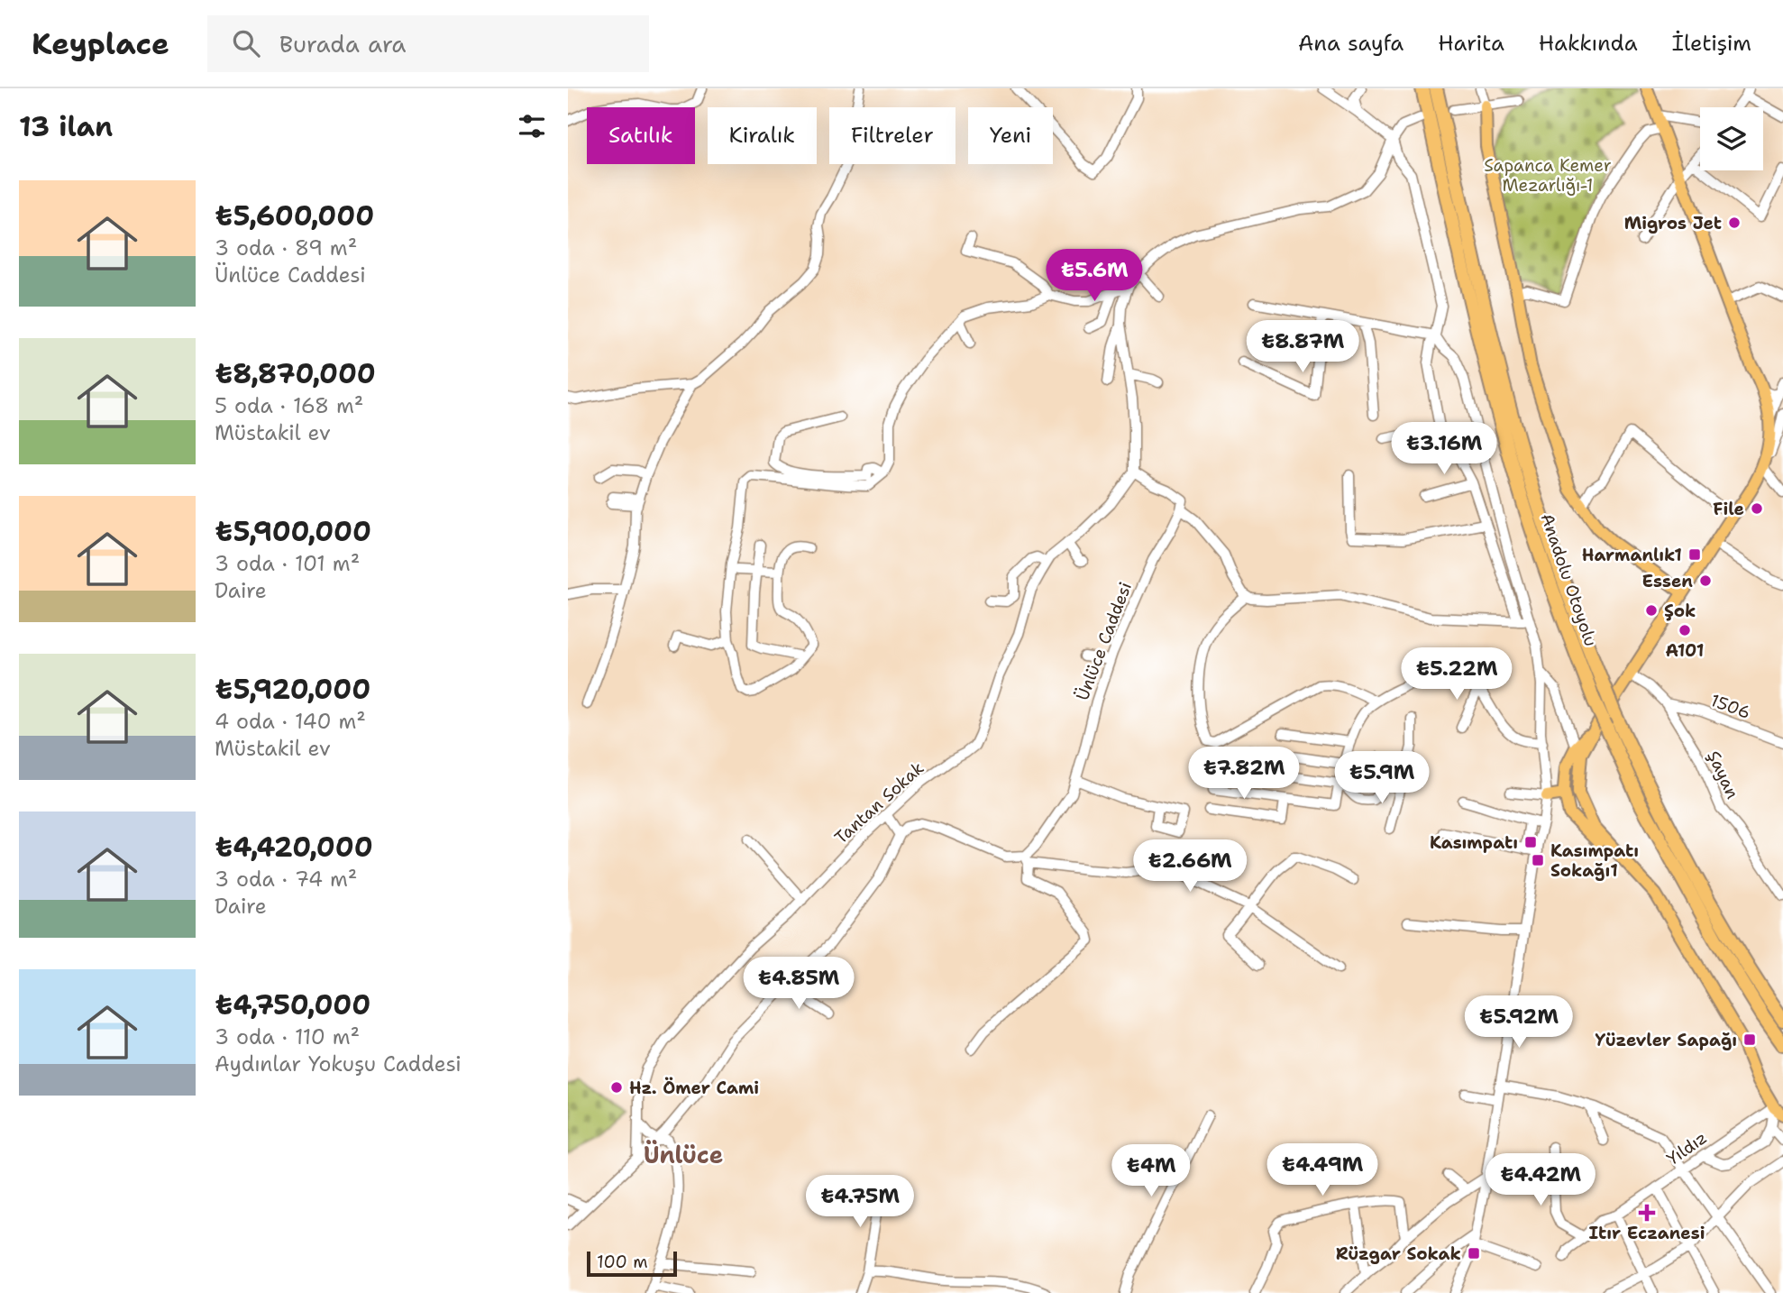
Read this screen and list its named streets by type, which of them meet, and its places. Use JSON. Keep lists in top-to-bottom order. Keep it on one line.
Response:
{"streets":{"highway":["Anadolu Otoyolu"],"street":["Ünlüce Caddesi","1506","Şayan","Tantan Sokak","Yıldız"]},"crossings":[["1506","Şayan"]],"districts":["Ünlüce"],"parks":["Sapanca Kemer Mezarlığı-1"],"places":{"other":["Migros Jet","File","Essen","Şok","A101","Hz. Ömer Cami"],"transit":["Harmanlık1","Kasımpatı","Kasımpatı Sokağı1","Yüzevler Sapağı","Rüzgar Sokak"],"health":["Itır Eczanesi"]},"scale_bar":"100 m","page":{"header":"Keyplace","search":"Burada ara","nav":["Ana sayfa","Harita","Hakkında","İletişim"],"heading":"13 ilan","chip":["Satılık","Kiralık","Filtreler","Yeni"],"list":[{"name":"₺5,600,000","note":"3 oda · 89 m² · Ünlüce Caddesi"},{"name":"₺8,870,000","note":"5 oda · 168 m² · Müstakil ev"},{"name":"₺5,900,000","note":"3 oda · 101 m² · Daire"},{"name":"₺5,920,000","note":"4 oda · 140 m² · Müstakil ev"},{"name":"₺4,420,000","note":"3 oda · 74 m² · Daire"},{"name":"₺4,750,000","note":"3 oda · 110 m² · Aydınlar Yokuşu Caddesi"}],"price":["₺5.6M","₺8.87M","₺3.16M","₺5.22M","₺7.82M","₺5.9M","₺2.66M","₺4.85M","₺5.92M","₺4.49M","₺4M","₺4.42M","₺4.75M"],"scale":"100 m"}}
